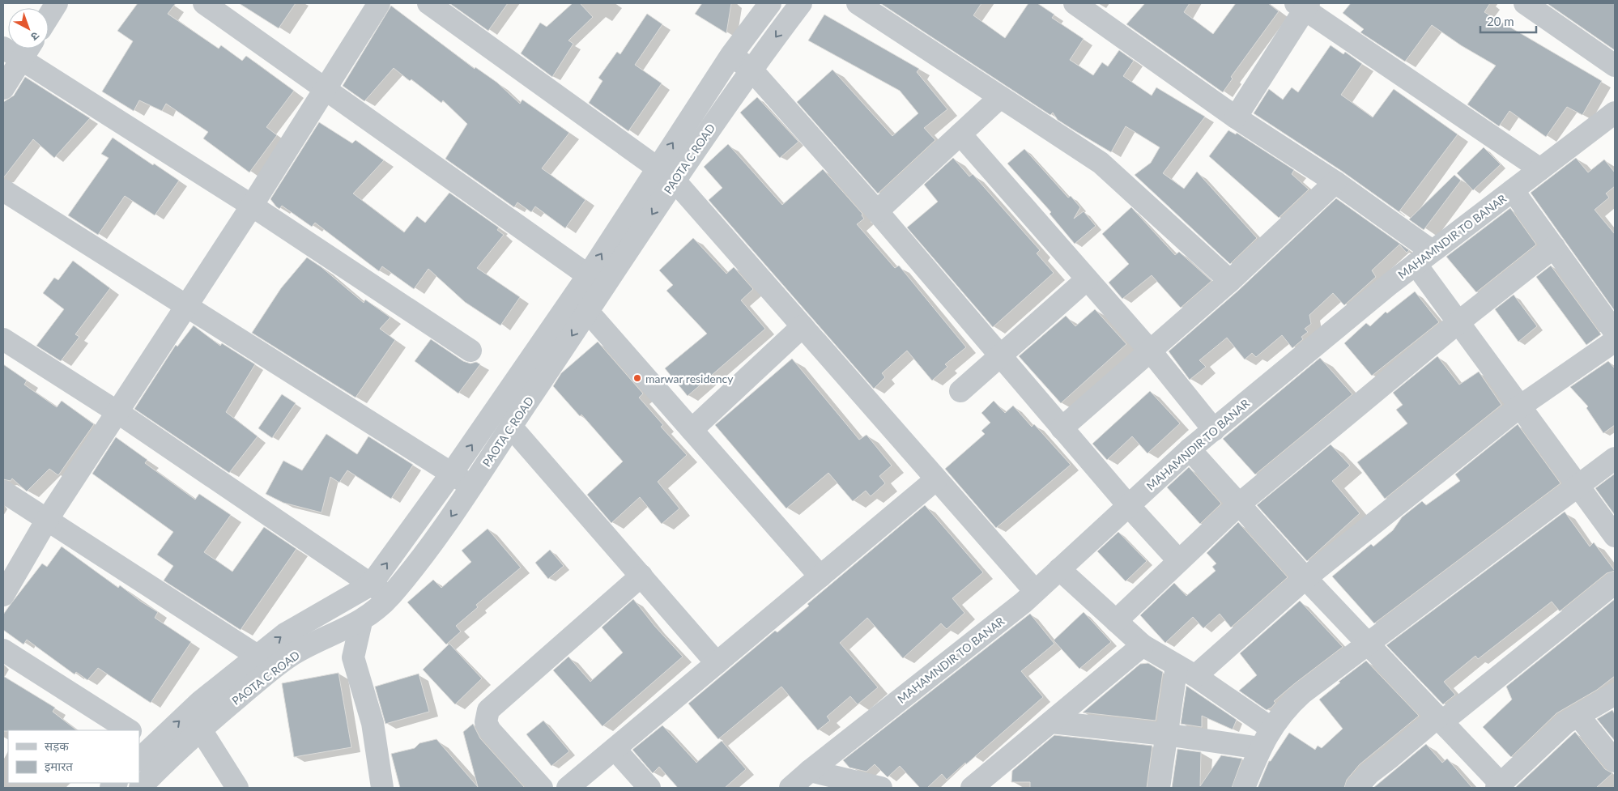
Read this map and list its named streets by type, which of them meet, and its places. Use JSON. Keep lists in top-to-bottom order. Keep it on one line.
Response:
{"streets":{"street":["PAOTA C ROAD","MAHAMNDIR TO BANAR"]},"places":["marwar residency"],"legend":["सड़क","इमारत"],"scale_bar":"20 m","north":"bottom right"}
